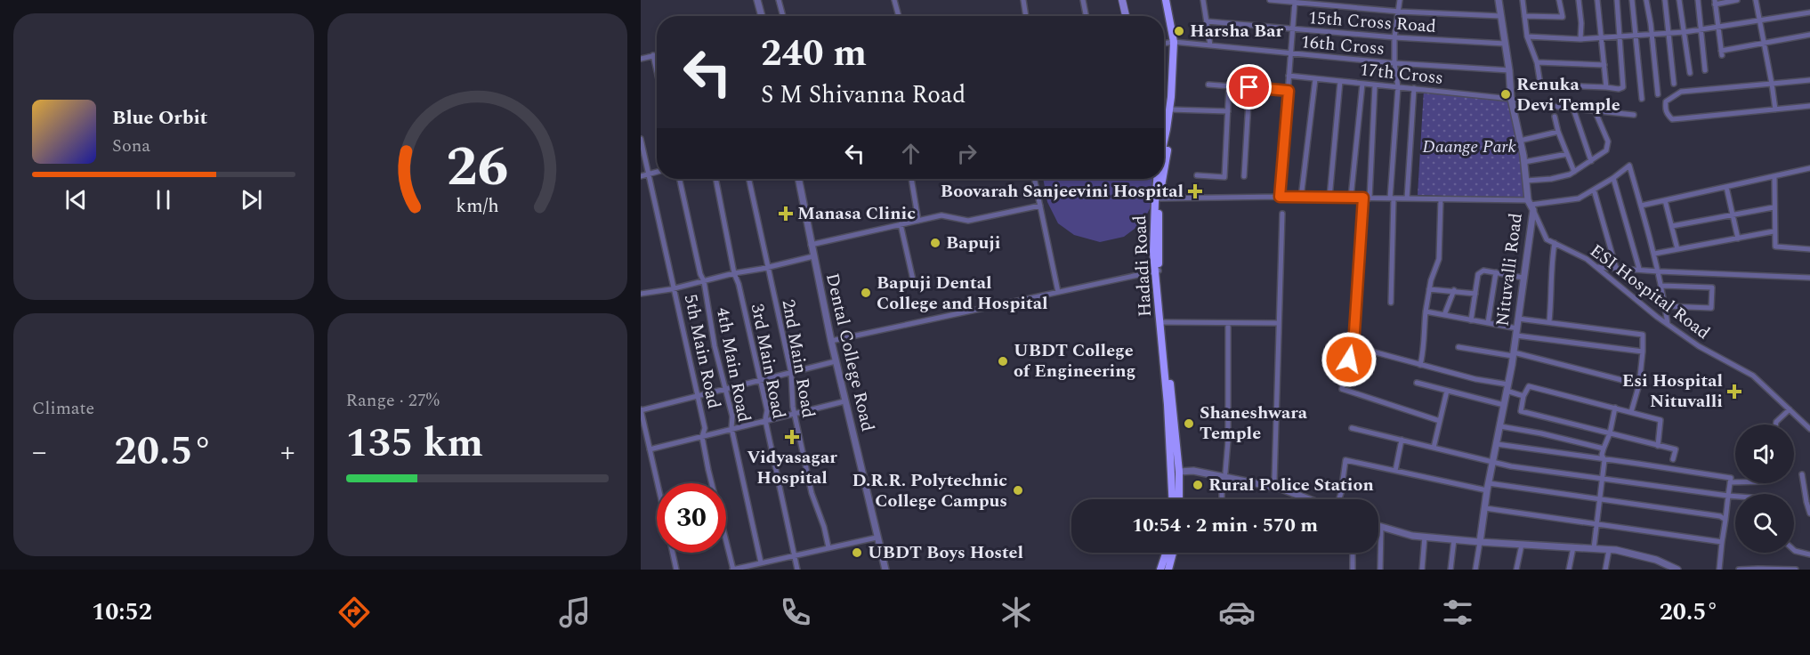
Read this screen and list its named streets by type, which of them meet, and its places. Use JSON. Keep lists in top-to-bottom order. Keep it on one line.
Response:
{"streets":{"main road":["Hadadi Road"],"street":["15th Cross Road","16th Cross","17th Cross","Nituvalli Road","ESI Hospital Road","5th Main Road","Dental College Road","2nd Main Road","3rd Main Road","4th Main Road"]},"crossings":[["15th Cross Road","Nituvalli Road"],["16th Cross","Hadadi Road"],["16th Cross","Nituvalli Road"],["17th Cross","Nituvalli Road"],["Nituvalli Road","ESI Hospital Road"]],"parks":["Daange Park"],"places":{"other":["Harsha Bar","Renuka Devi Temple","Bapuji","Bapuji Dental College and Hospital","UBDT College of Engineering","Shaneshwara Temple","Rural Police Station","D.R.R. Polytechnic College Campus","UBDT Boys Hostel"],"health":["Boovarah Sanjeevini Hospital","Manasa Clinic","Esi Hospital Nituvalli","Vidyasagar Hospital"]},"page":{"turn":["240 m","S M Shivanna Road"],"song":["Blue Orbit","Sona"],"tile":["Climate",["Range · 27%","135 km"]],"heat":["−","20.5°","+"],"limit":"30","trip":"10:54 · 2 min · 570 m","tabs":["10:52","20.5°"],"gauge":["26","km/h"]}}
